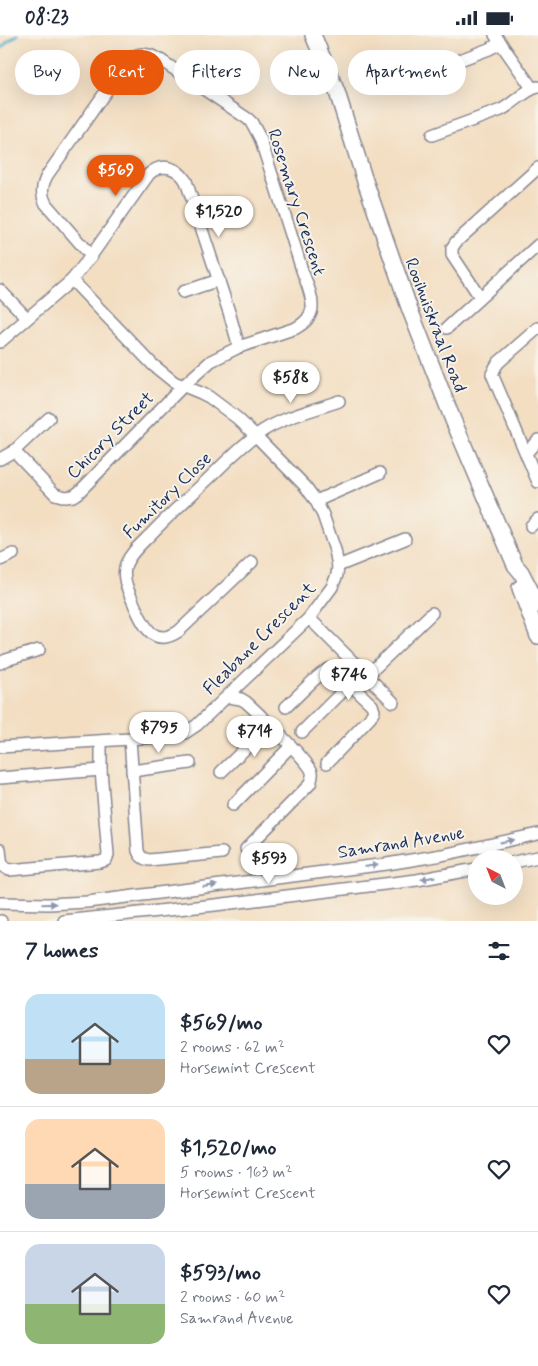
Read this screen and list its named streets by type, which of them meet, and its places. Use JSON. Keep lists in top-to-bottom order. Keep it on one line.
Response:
{"streets":{"main road":["Rooihuiskraal Road"],"street":["Rosemary Crescent","Chicory Street","Fumitory Close","Fleabane Crescent","Samrand Avenue"]},"crossings":[["Rosemary Crescent","Chicory Street"]],"north":"top left","page":{"status":"08:23","chip":["Buy","Rent","Filters","New","Apartment"],"price":["$569","$1,520","$588","$746","$795","$714","$593"],"heading":"7 homes","list":[{"name":"$569/mo","note":"2 rooms · 62 m² · Horsemint Crescent"},{"name":"$1,520/mo","note":"5 rooms · 163 m² · Horsemint Crescent"},{"name":"$593/mo","note":"2 rooms · 60 m² · Samrand Avenue"}]}}
